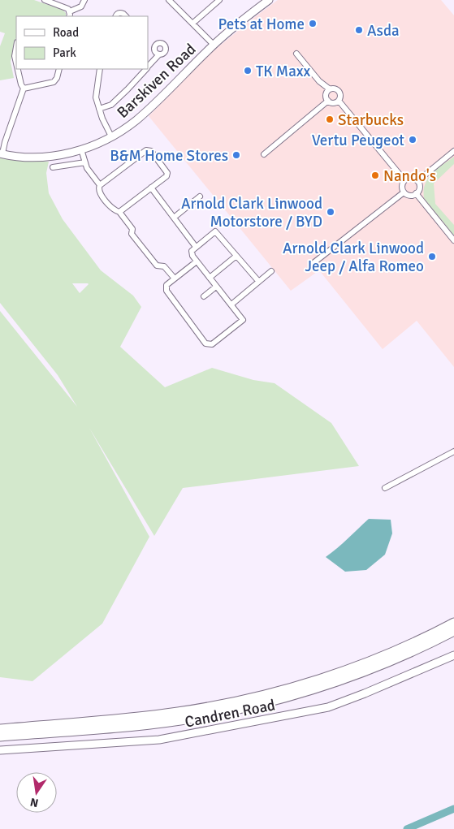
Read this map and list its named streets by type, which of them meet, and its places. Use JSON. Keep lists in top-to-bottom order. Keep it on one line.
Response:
{"streets":{"street":["Barskiven Road","Candren Road"]},"places":["Pets at Home","Asda","TK Maxx","Starbucks","Vertu Peugeot","B&M Home Stores","Nando's","Arnold Clark Linwood Motorstore / BYD","Arnold Clark Linwood Jeep / Alfa Romeo"],"legend":["Road","Park"],"north":"bottom"}
